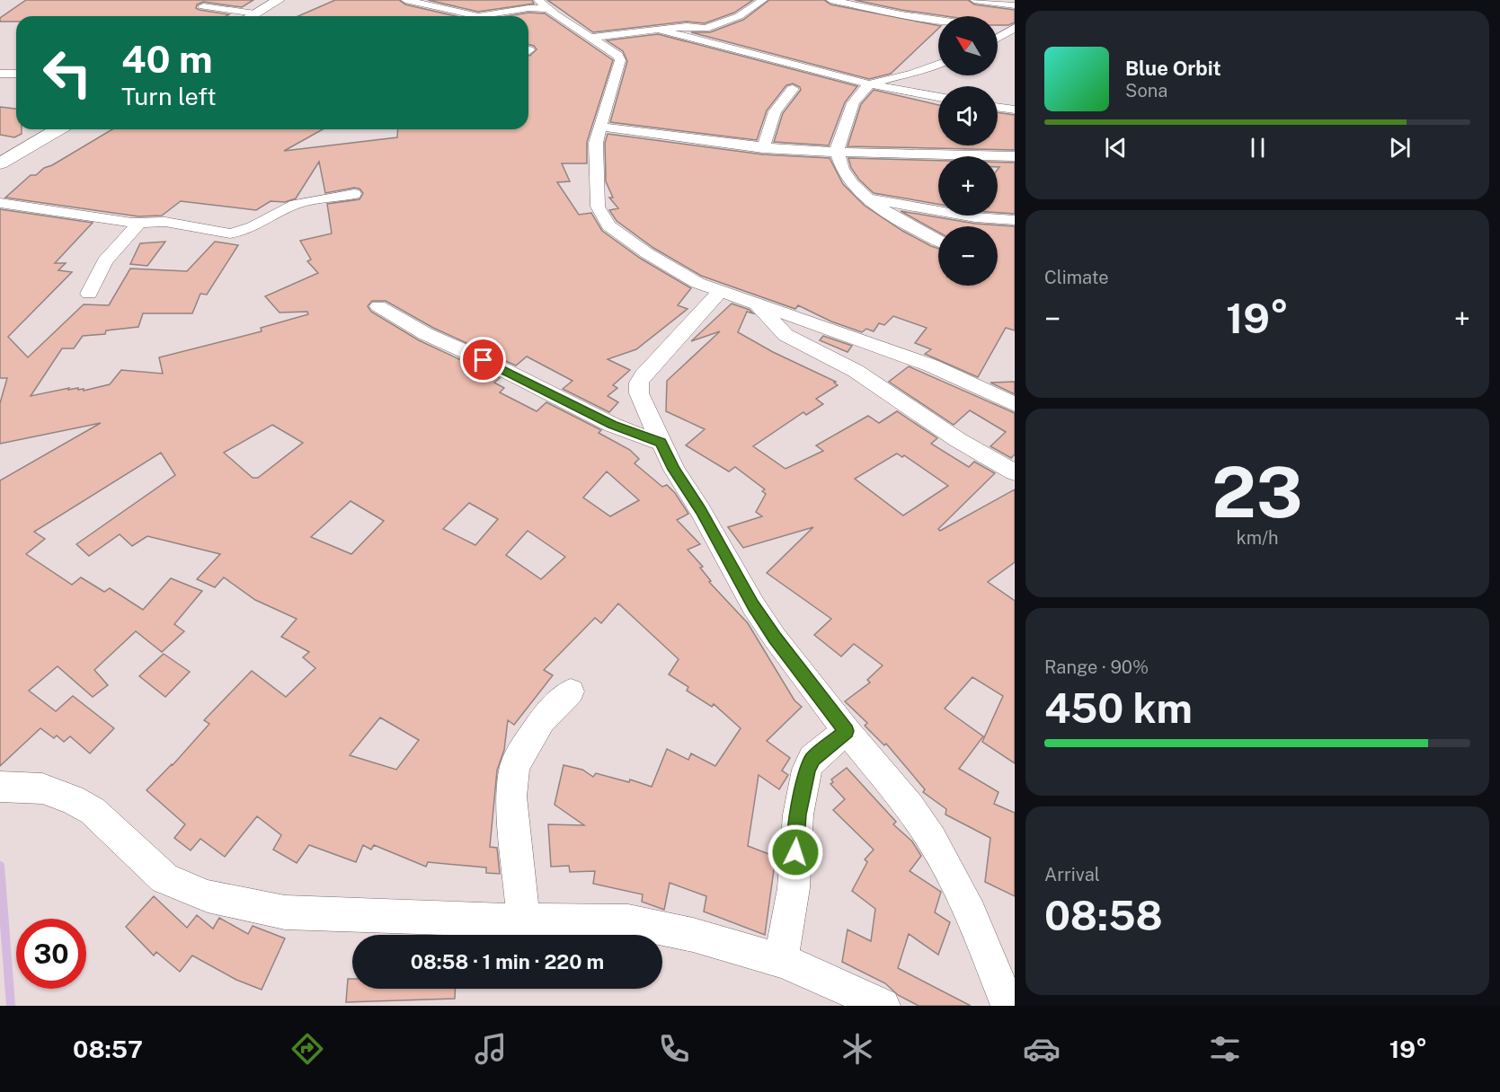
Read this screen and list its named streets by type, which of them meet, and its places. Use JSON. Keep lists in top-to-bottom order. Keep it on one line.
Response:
{"north":"top left","page":{"map_buttons":["+","−"],"turn":["40 m","Turn left"],"song":["Blue Orbit","Sona"],"tile":["Climate",["23","km/h"],["Range · 90%","450 km"],["Arrival","08:58"]],"heat":["−","19°","+"],"limit":"30","trip":"08:58 · 1 min · 220 m","tabs":["08:57","19°"]}}
